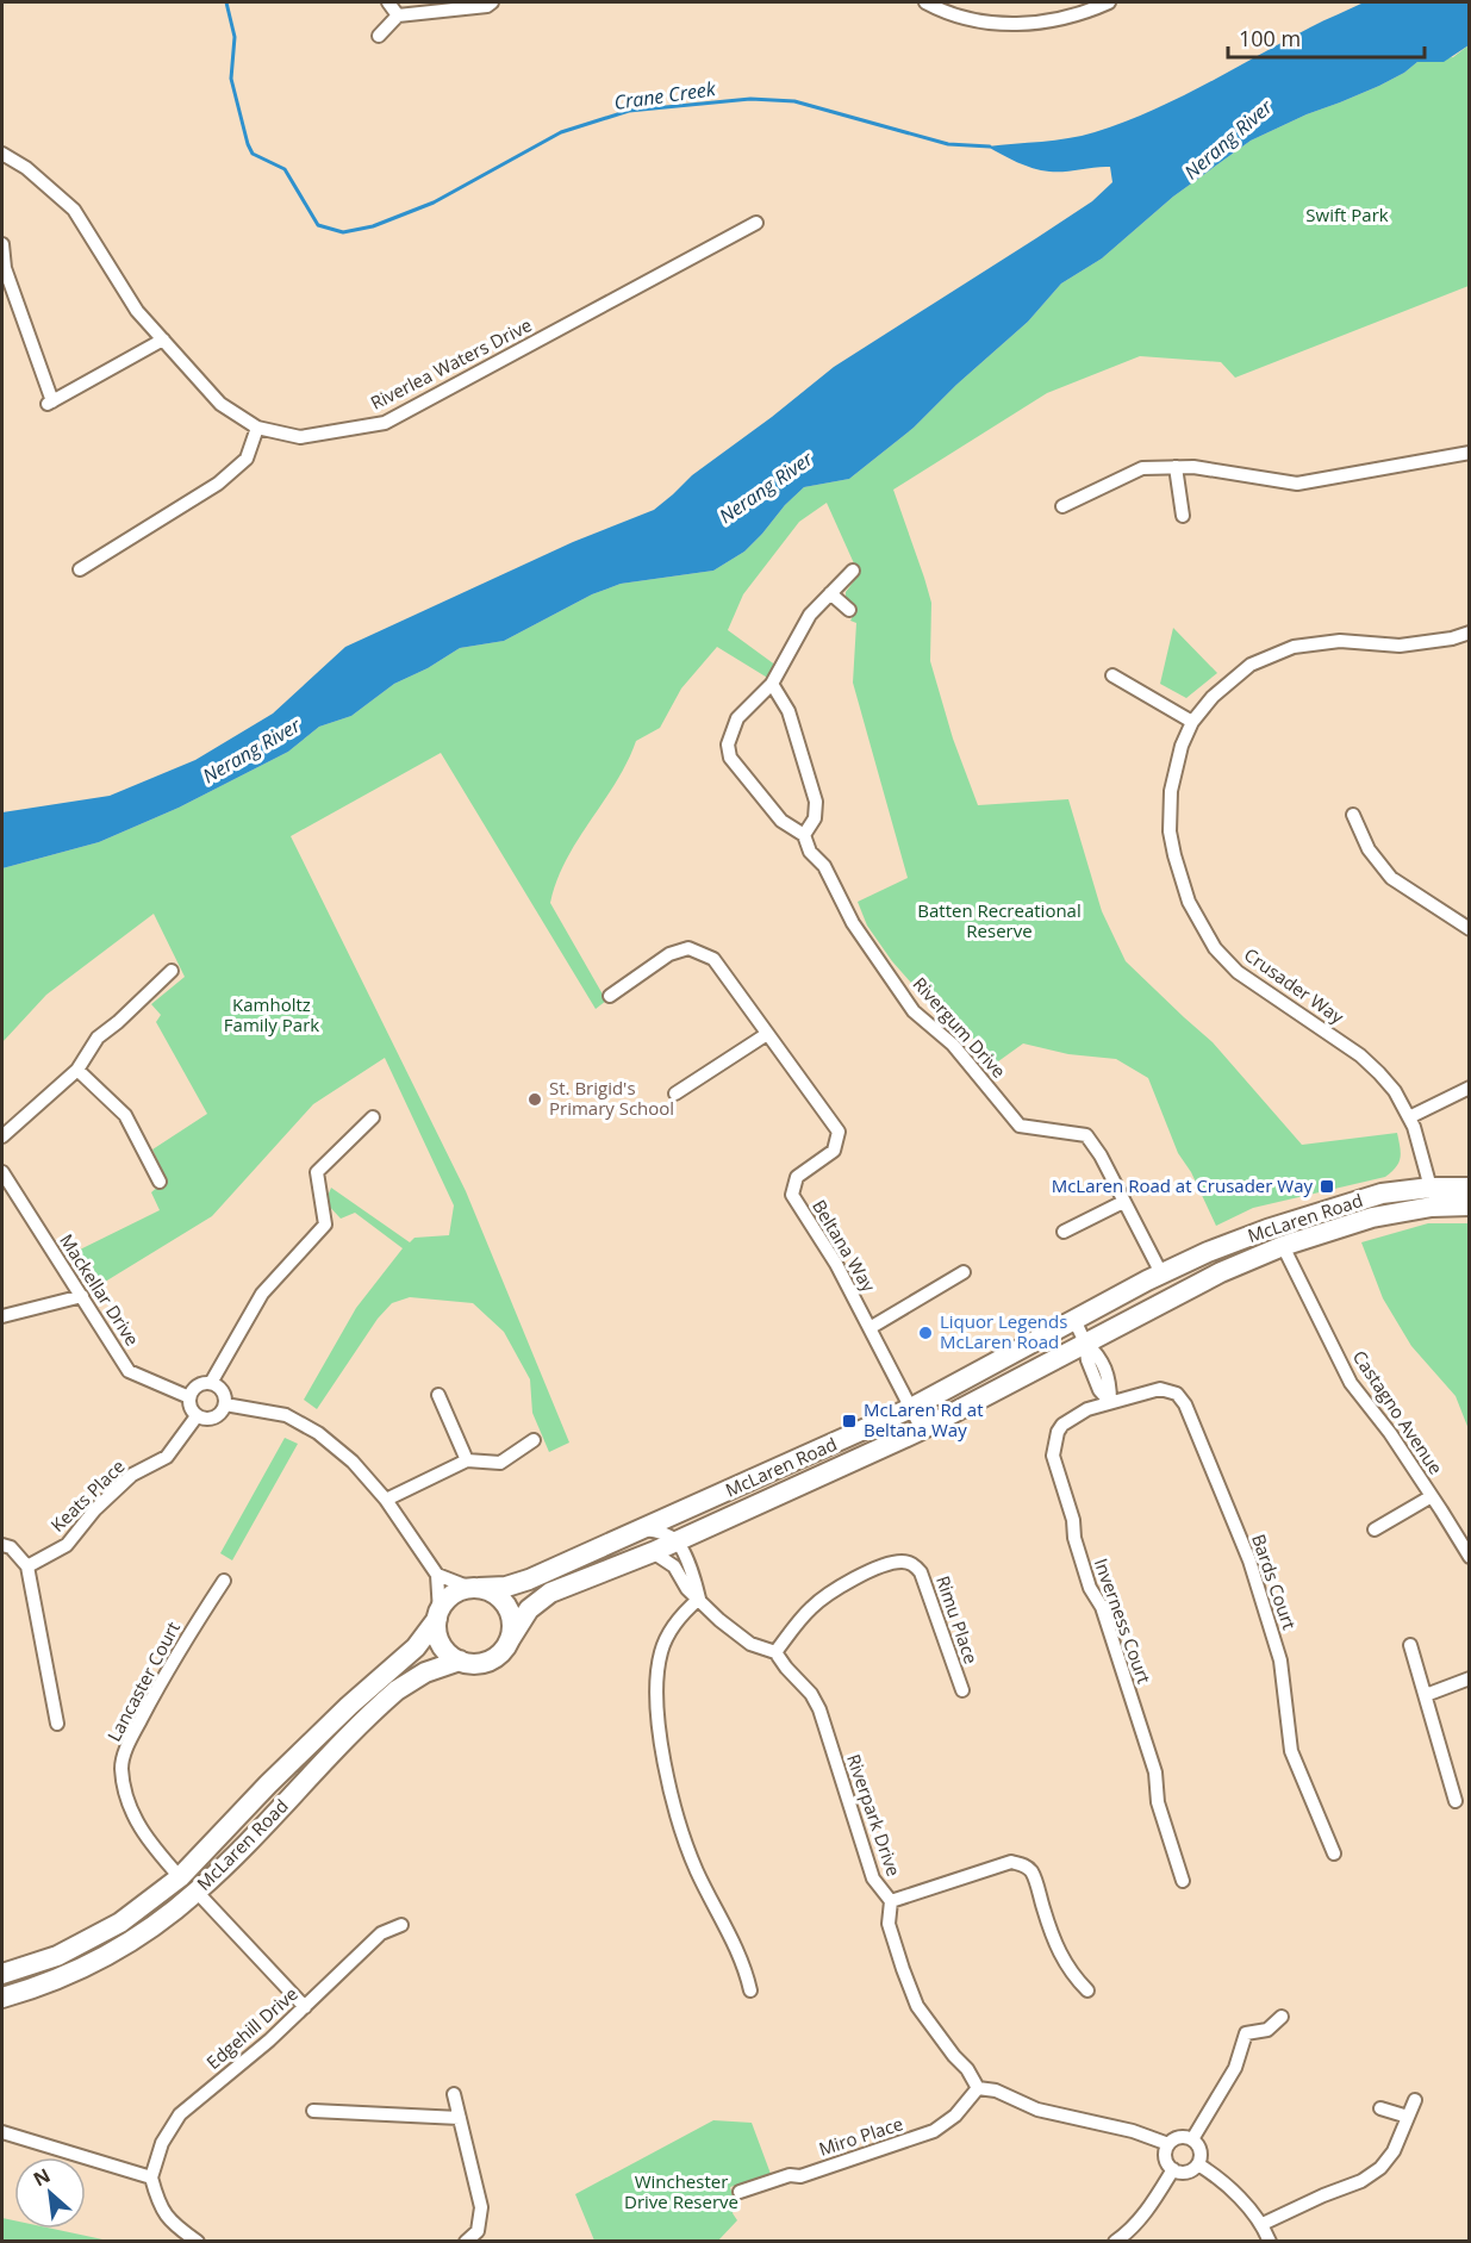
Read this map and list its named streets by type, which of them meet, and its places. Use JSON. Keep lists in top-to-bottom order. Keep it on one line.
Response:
{"streets":{"main road":["McLaren Road"],"street":["Riverlea Waters Drive","Crusader Way","Rivergum Drive","Beltana Way","Mackellar Drive","Castagno Avenue","Keats Place","Bards Court","Rimu Place","Inverness Court","Lancaster Court","Riverpark Drive","Edgehill Drive","Miro Place"]},"crossings":[["Crusader Way","McLaren Road"],["Rivergum Drive","McLaren Road"],["McLaren Road","Beltana Way"],["McLaren Road","Castagno Avenue"],["McLaren Road","Lancaster Court"],["McLaren Road","Riverpark Drive"],["Mackellar Drive","Keats Place"],["Bards Court","Inverness Court"],["Rimu Place","Riverpark Drive"],["Riverpark Drive","Miro Place"]],"water":["Crane Creek","Nerang River"],"parks":["Swift Park","Batten Recreational Reserve","Kamholtz Family Park","Winchester Drive Reserve"],"places":{"other":["St. Brigid's Primary School","Liquor Legends McLaren Road"],"transit":["McLaren Road at Crusader Way","McLaren Rd at Beltana Way"]},"scale_bar":"100 m","north":"top left"}
